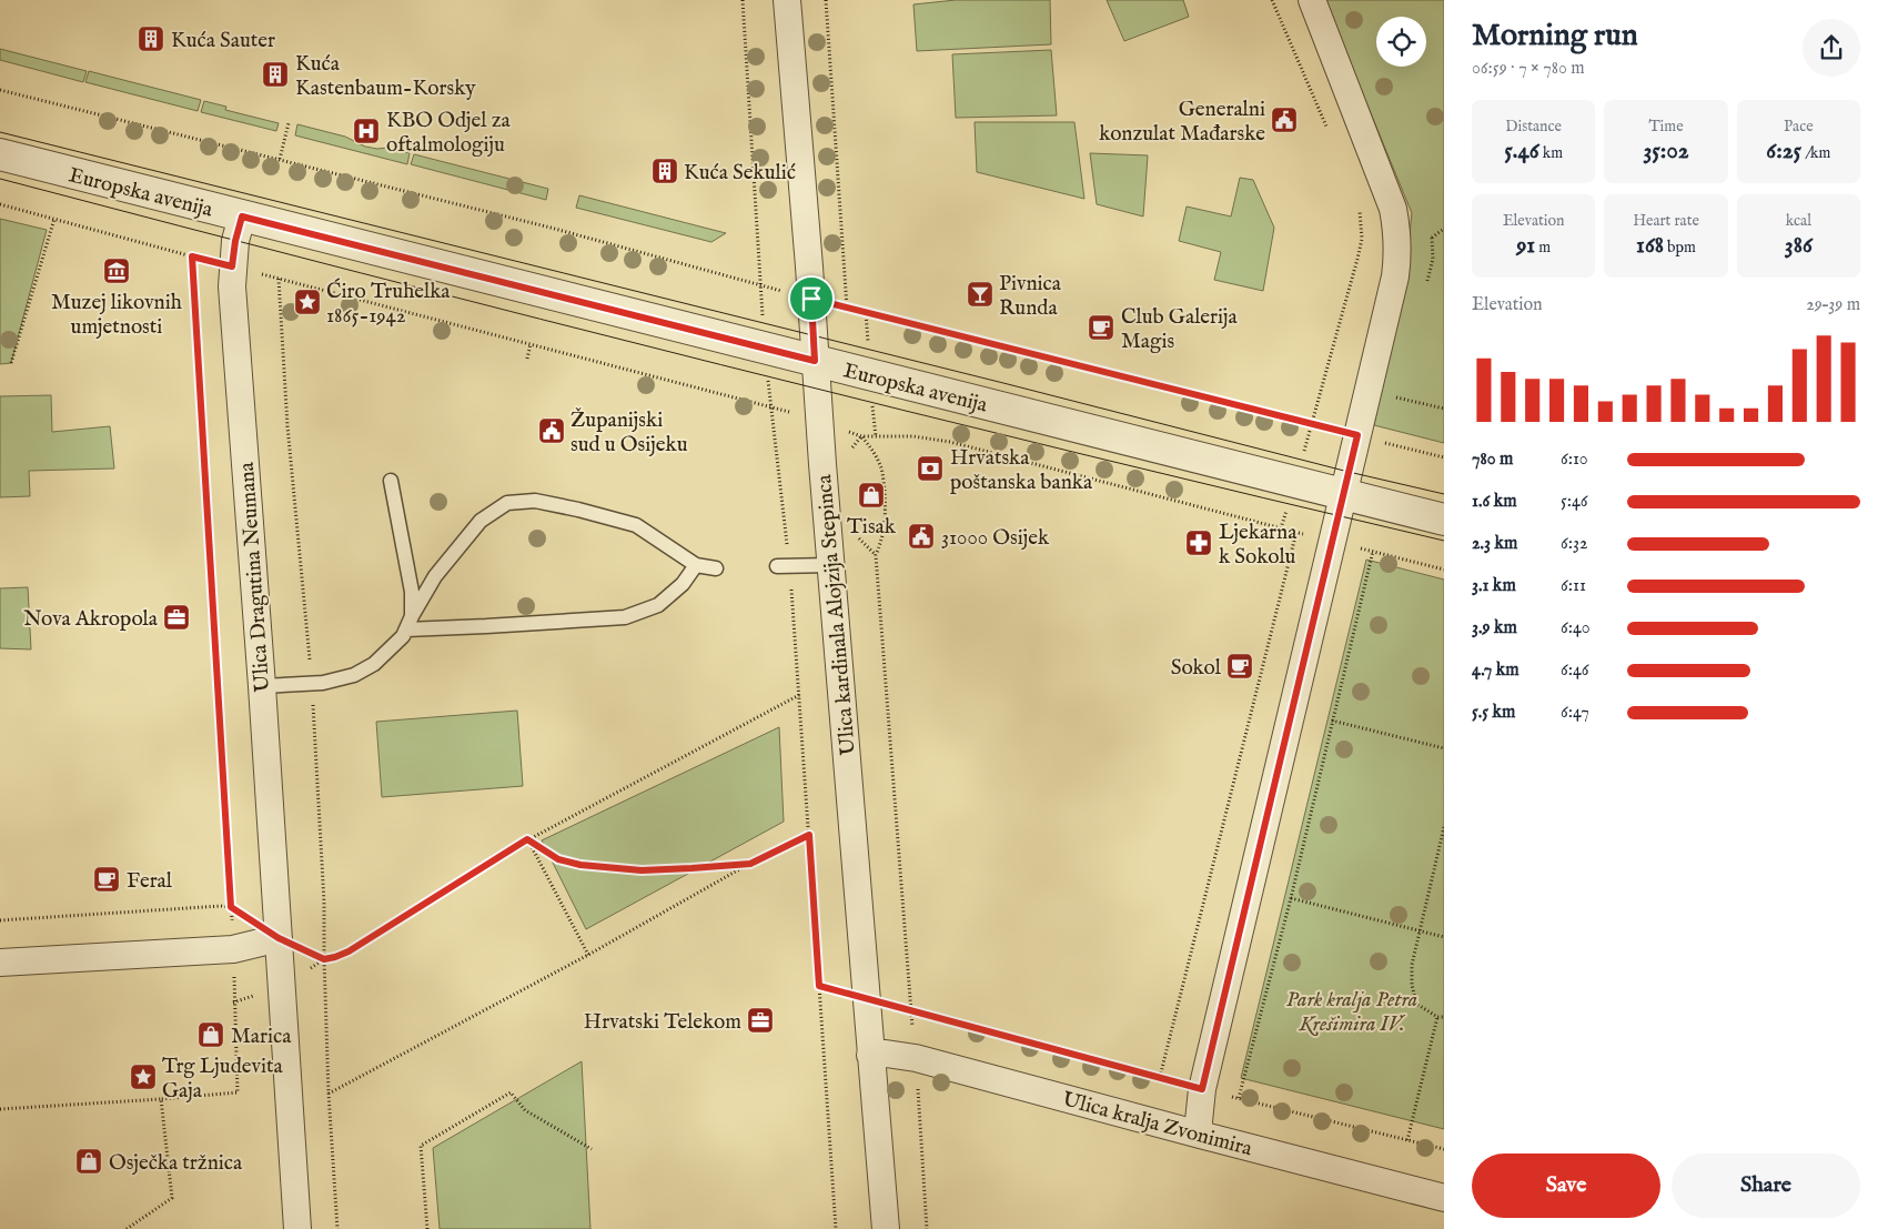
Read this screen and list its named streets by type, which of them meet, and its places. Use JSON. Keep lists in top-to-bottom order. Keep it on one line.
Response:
{"streets":{"street":["Europska avenija","Ulica Dragutina Neumana","Ulica kardinala Alojzija Stepinca","Ulica kralja Zvonimira"]},"crossings":[["Europska avenija","Ulica Dragutina Neumana"],["Europska avenija","Ulica kardinala Alojzija Stepinca"],["Ulica kardinala Alojzija Stepinca","Ulica kralja Zvonimira"]],"parks":["Park kralja Petra Krešimira IV."],"places":{"building":["Kuća Sauter","Kuća Kastenbaum-Korsky","Kuća Sekulić"],"public building":["Generalni konzulat Mađarske","Županijski sud u Osijeku","31000 Osijek"],"hospital":["KBO Odjel za oftalmologiju"],"museum":["Muzej likovnih umjetnosti"],"bar":["Pivnica Runda"],"place":["Ćiro Truhelka 1865-1942","Trg Ljudevita Gaja"],"cafe":["Club Galerija Magis","Sokol","Feral"],"bank":["Hrvatska poštanska banka"],"shop":["Tisak","Marica","Osječka tržnica"],"pharmacy":["Ljekarna k Sokolu"],"office":["Nova Akropola","Hrvatski Telekom"]},"page":{"heading":["Morning run","06:59 · 7 × 780 m"],"stats":[["Distance","5.46 km"],["Time","35:02"],["Pace","6:25 /km"],["Elevation","91 m"],["Heart rate","168 bpm"],["kcal","386"]],"chart":["Elevation","29–39 m"],"list":[{"name":"780 m","note":"6:10"},{"name":"1.6 km","note":"5:46"},{"name":"2.3 km","note":"6:32"},{"name":"3.1 km","note":"6:11"},{"name":"3.9 km","note":"6:40"},{"name":"4.7 km","note":"6:46"},{"name":"5.5 km","note":"6:47"}],"buttons":["Save","Share"]}}
